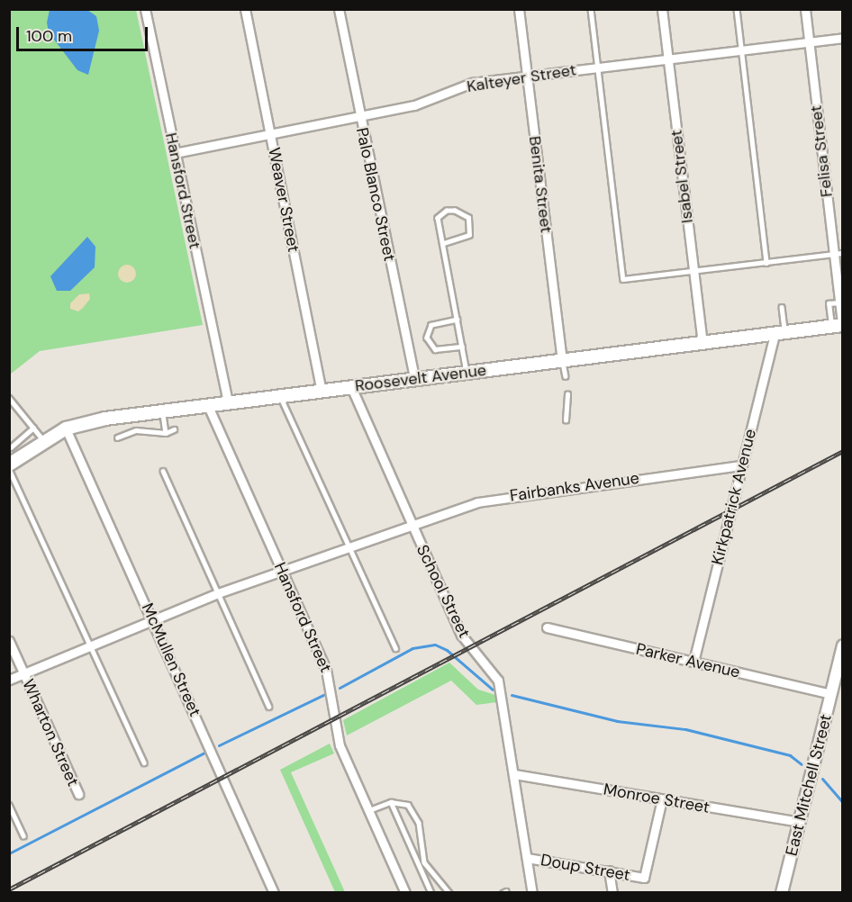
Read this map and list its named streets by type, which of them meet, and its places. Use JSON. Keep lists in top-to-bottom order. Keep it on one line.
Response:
{"streets":{"main road":["Roosevelt Avenue"],"street":["Kalteyer Street","Felisa Street","Isabel Street","Benita Street","Hansford Street","Palo Blanco Street","Weaver Street","Fairbanks Avenue","Kirkpatrick Avenue","School Street","McMullen Street","Parker Avenue","Wharton Street","East Mitchell Street","Monroe Street","Doup Street"]},"crossings":[["Kalteyer Street","Felisa Street"],["Kalteyer Street","Isabel Street"],["Kalteyer Street","Benita Street"],["Kalteyer Street","Hansford Street"],["Kalteyer Street","Palo Blanco Street"],["Kalteyer Street","Weaver Street"],["Felisa Street","Roosevelt Avenue"],["Isabel Street","Roosevelt Avenue"],["Benita Street","Roosevelt Avenue"],["Hansford Street","Roosevelt Avenue"],["Hansford Street","Fairbanks Avenue"],["Palo Blanco Street","Roosevelt Avenue"],["Weaver Street","Roosevelt Avenue"],["Roosevelt Avenue","Kirkpatrick Avenue"],["Roosevelt Avenue","School Street"],["Roosevelt Avenue","McMullen Street"],["Fairbanks Avenue","Kirkpatrick Avenue"],["Fairbanks Avenue","School Street"],["Fairbanks Avenue","McMullen Street"],["Fairbanks Avenue","Wharton Street"],["Kirkpatrick Avenue","Parker Avenue"],["School Street","Monroe Street"],["School Street","Doup Street"],["Parker Avenue","East Mitchell Street"],["East Mitchell Street","Monroe Street"],["Monroe Street","Doup Street"]],"scale_bar":"100 m"}
